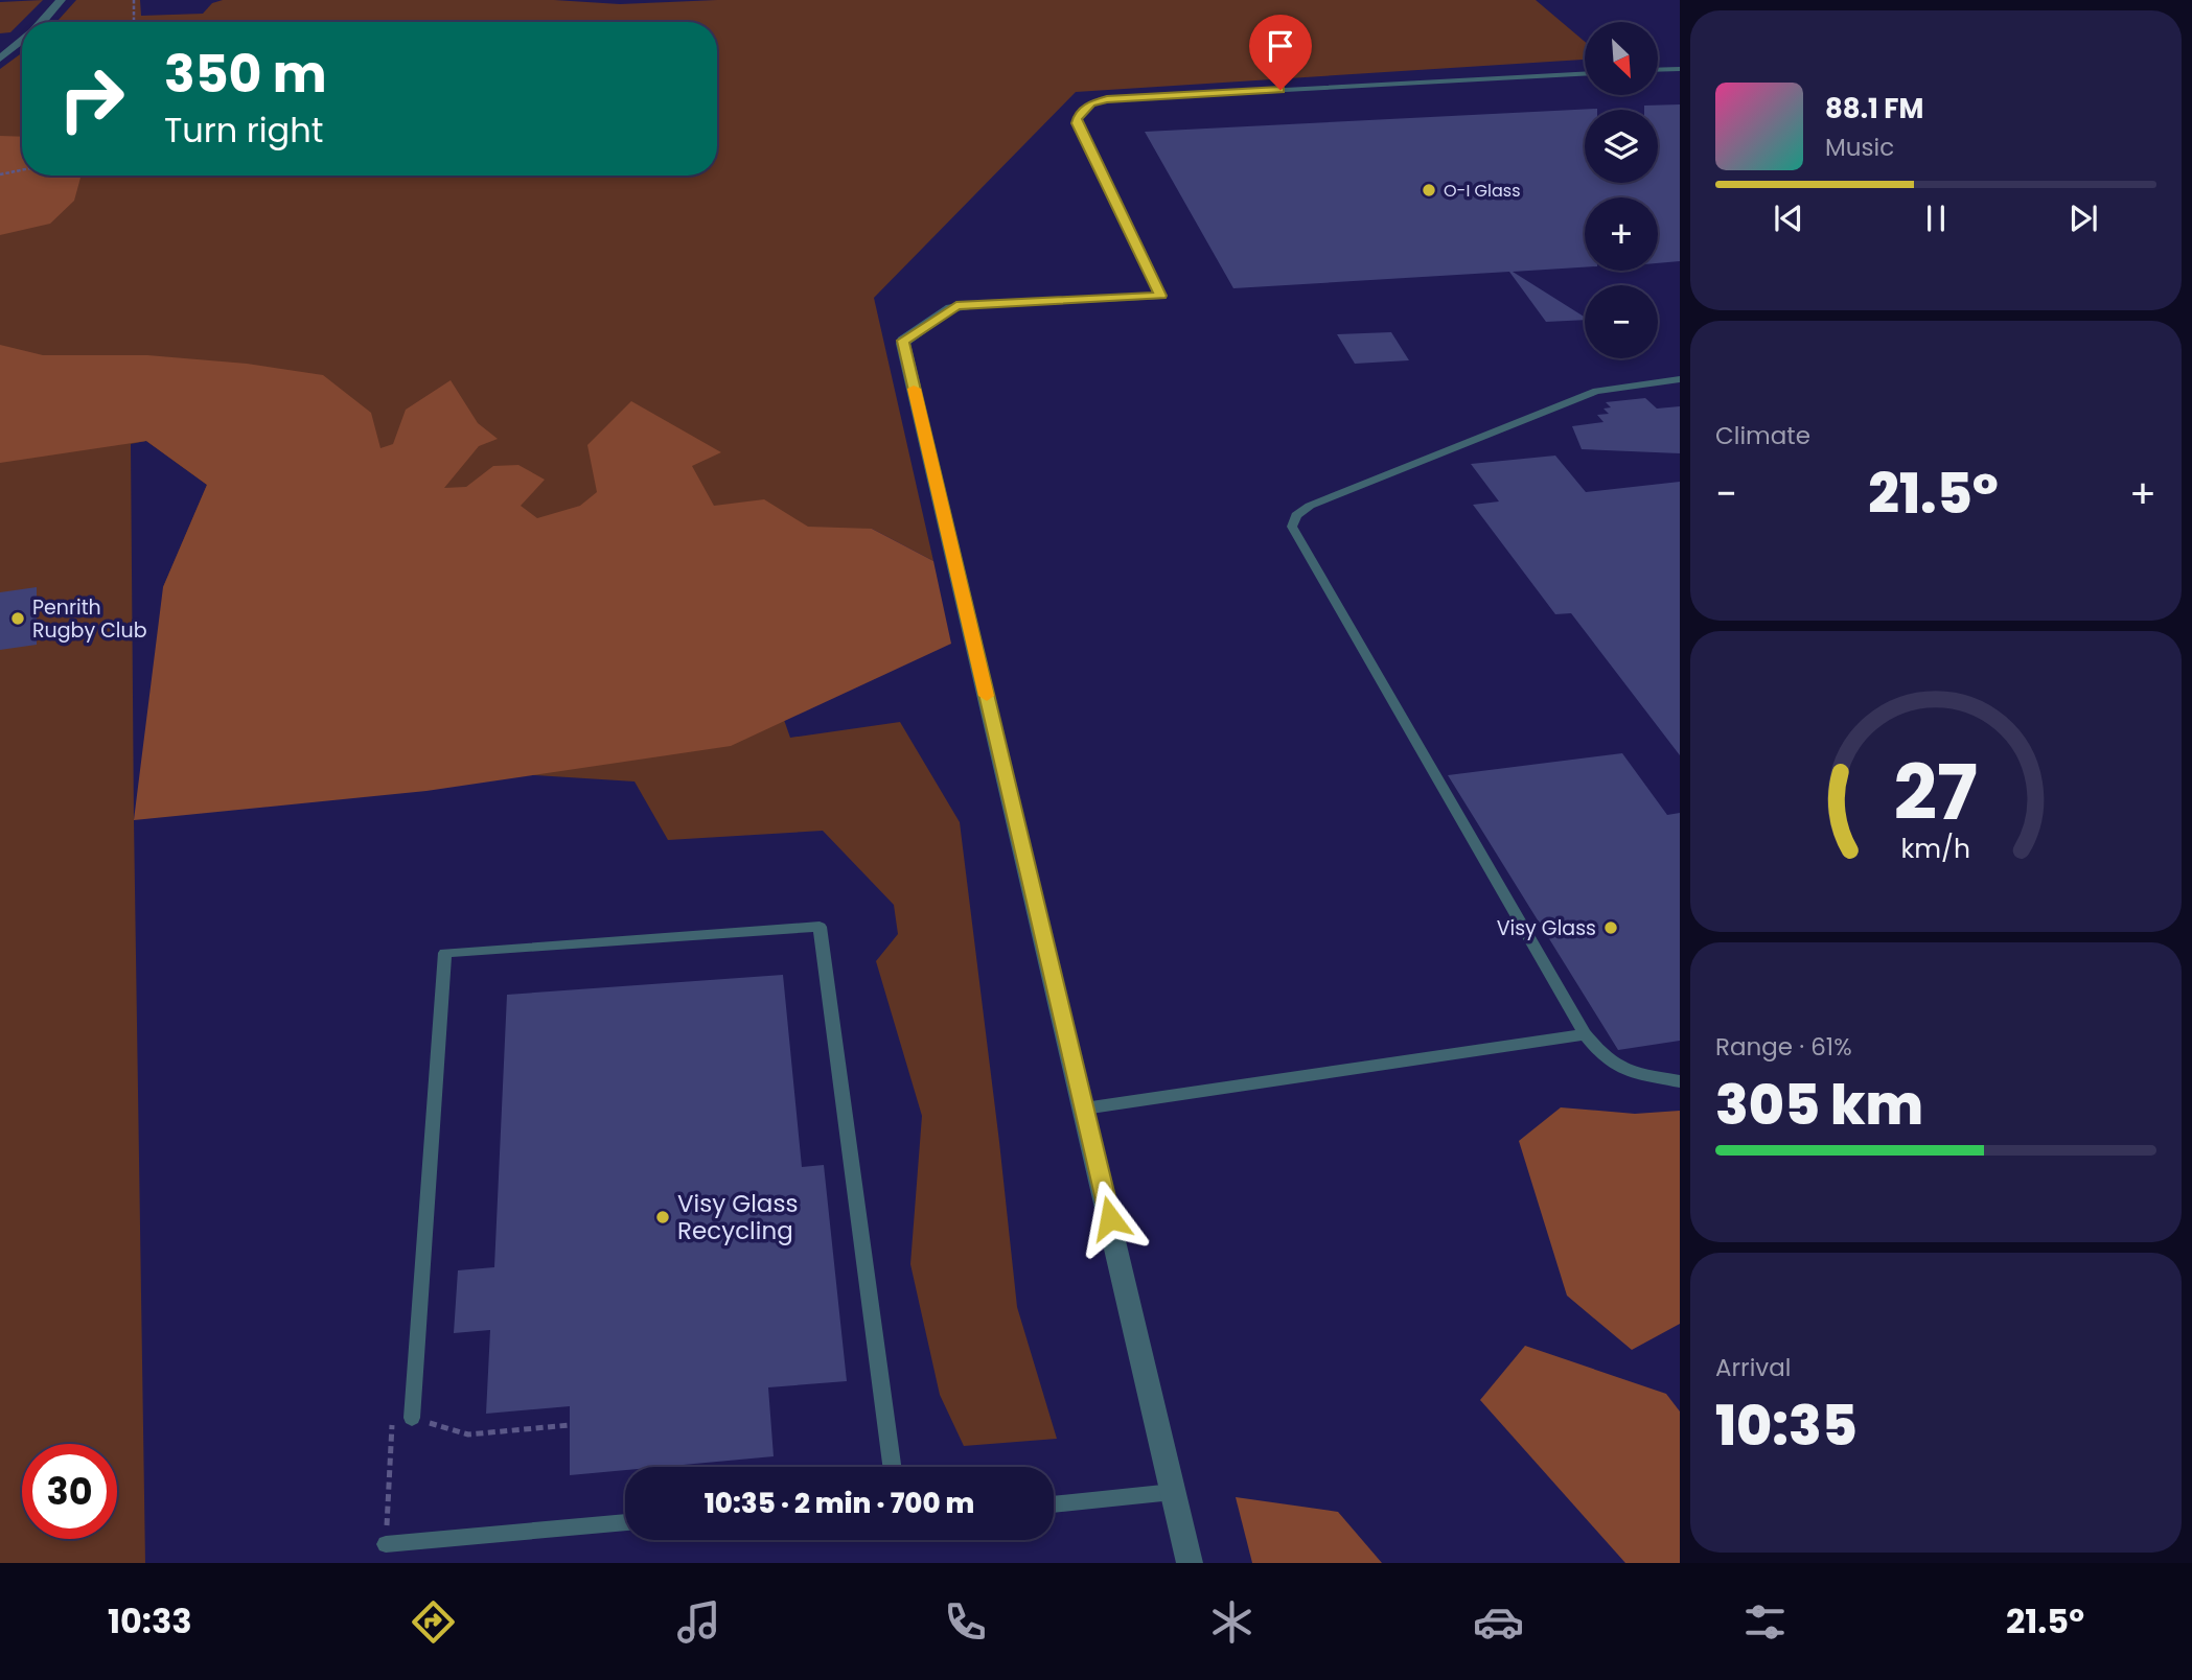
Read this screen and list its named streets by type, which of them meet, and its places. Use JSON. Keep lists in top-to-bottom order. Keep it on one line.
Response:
{"places":["O-I Glass","Penrith Rugby Club","Visy Glass","Visy Glass Recycling"],"north":"bottom right","page":{"map_buttons":["+","−"],"turn":["350 m","Turn right"],"song":["88.1 FM","Music"],"tile":["Climate",["Range · 61%","305 km"],["Arrival","10:35"]],"heat":["−","21.5°","+"],"limit":"30","trip":"10:35 · 2 min · 700 m","tabs":["10:33","21.5°"],"gauge":["27","km/h"]}}
